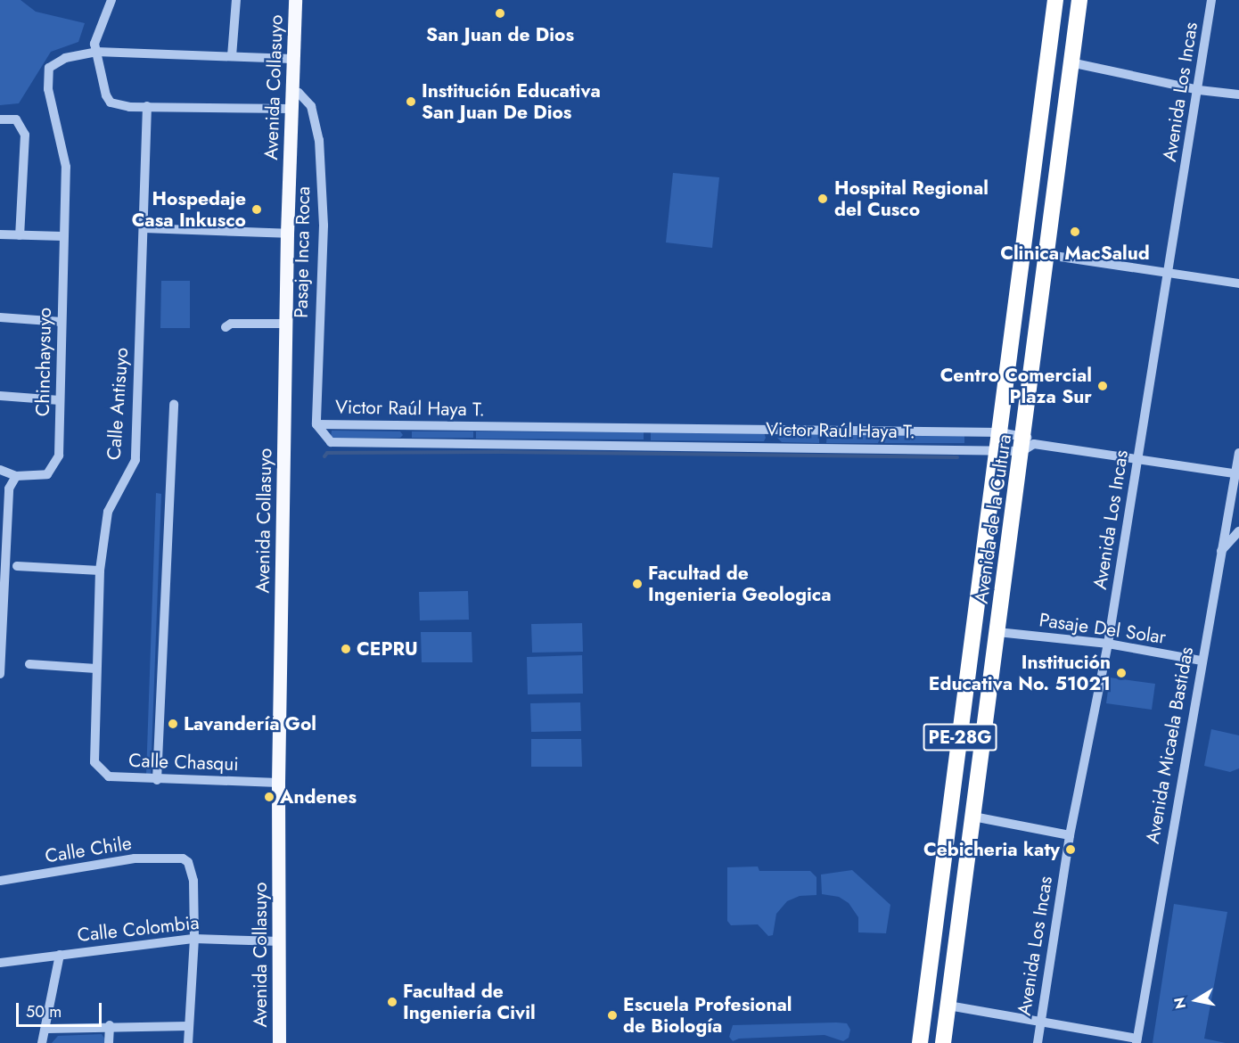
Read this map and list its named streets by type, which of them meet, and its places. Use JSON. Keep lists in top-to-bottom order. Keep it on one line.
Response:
{"streets":{"highway":["Avenida de la Cultura","PE-28G"],"main road":["Avenida Collasuyo"],"street":["Avenida Los Incas","Pasaje Inca Roca","Chinchaysuyo","Calle Antisuyo","Victor Raúl Haya T.","Pasaje Del Solar","Avenida Micaela Bastidas","Calle Chasqui","Calle Chile","Calle Colombia"]},"crossings":[["Avenida Collasuyo","Pasaje Inca Roca"],["Avenida Collasuyo","Calle Chasqui"],["Avenida Collasuyo","Calle Colombia"],["Avenida Los Incas","Pasaje Del Solar"],["Pasaje Inca Roca","Victor Raúl Haya T."],["Calle Antisuyo","Calle Chasqui"],["Victor Raúl Haya T.","Avenida de la Cultura"],["Avenida de la Cultura","Pasaje Del Solar"],["Pasaje Del Solar","Avenida Micaela Bastidas"],["Calle Chile","Calle Colombia"]],"places":["San Juan de Dios","Institución Educativa San Juan De Dios","Hospital Regional del Cusco","Hospedaje Casa Inkusco","Clinica MacSalud","Centro Comercial Plaza Sur","Facultad de Ingenieria Geologica","CEPRU","Institución Educativa No. 51021","Lavandería Gol","Andenes","Cebicheria katy","Facultad de Ingeniería Civil","Escuela Profesional de Biología"],"scale_bar":"50 m","north":"left"}
